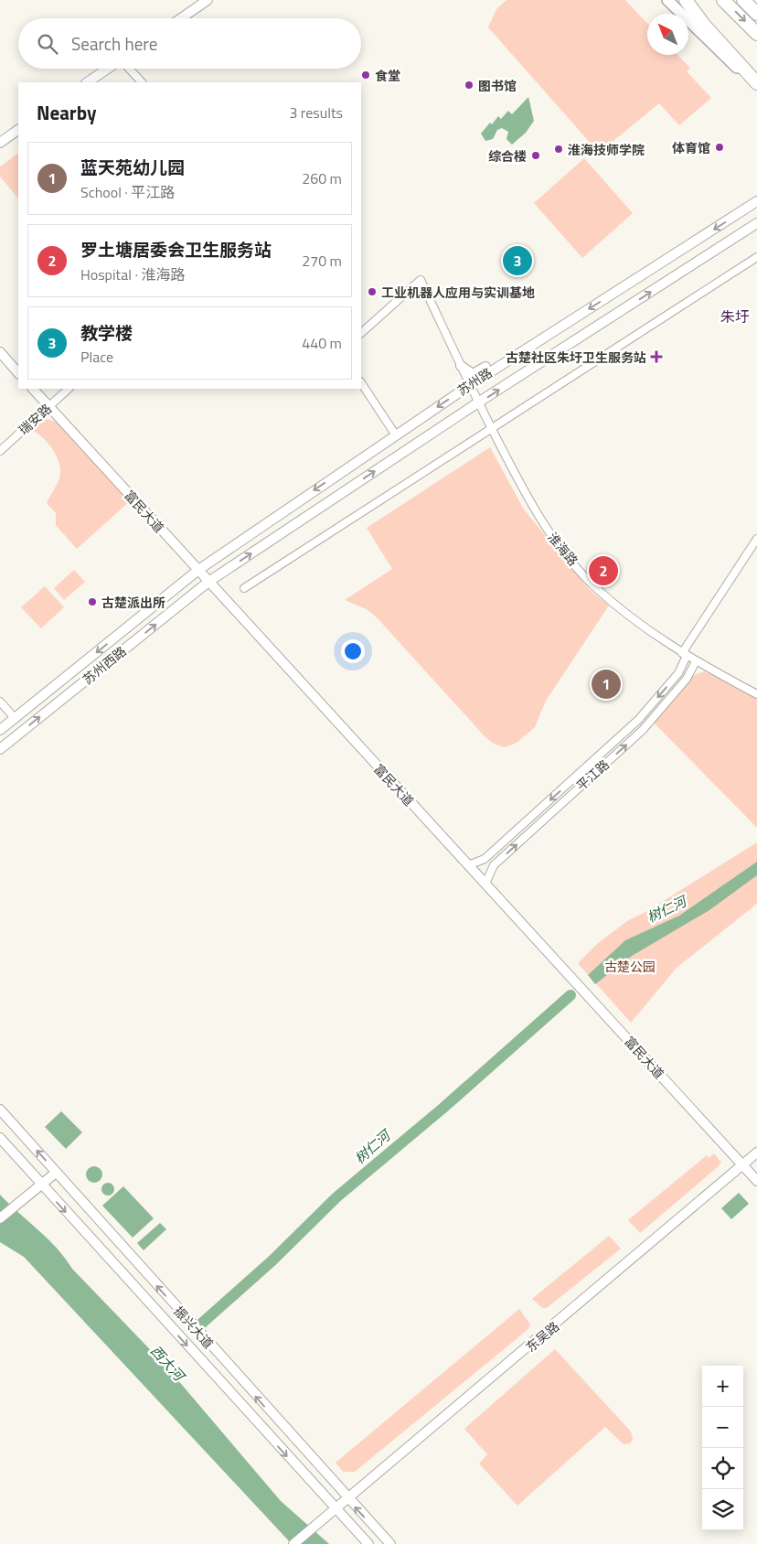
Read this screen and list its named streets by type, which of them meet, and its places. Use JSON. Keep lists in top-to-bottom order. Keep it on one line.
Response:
{"streets":{"main road":["苏州路","富民大道","苏州西路","振兴大道","东吴路"],"street":["瑞安路","淮海路","平江路"]},"crossings":[["苏州路","富民大道"],["苏州路","淮海路"],["苏州路","苏州西路"],["瑞安路","富民大道"],["富民大道","苏州西路"],["富民大道","平江路"],["富民大道","东吴路"],["淮海路","平江路"],["振兴大道","东吴路"]],"districts":["朱圩"],"water":["树仁河","西大河"],"parks":["古楚公园"],"places":{"other":["食堂","图书馆","体育馆","淮海技师学院","综合楼","工业机器人应用与实训基地","古楚派出所"],"health":["古楚社区朱圩卫生服务站"]},"north":"top left","page":{"search":"Search here","heading":["Nearby","3 results"],"list":[{"mark":"1","name":"蓝天苑幼儿园","note":"School · 平江路","value":"260 m"},{"mark":"2","name":"罗土塘居委会卫生服务站","note":"Hospital · 淮海路","value":"270 m"},{"mark":"3","name":"教学楼","note":"Place","value":"440 m"}],"pins":["3","2","1"],"map_buttons":["+","−"]}}
